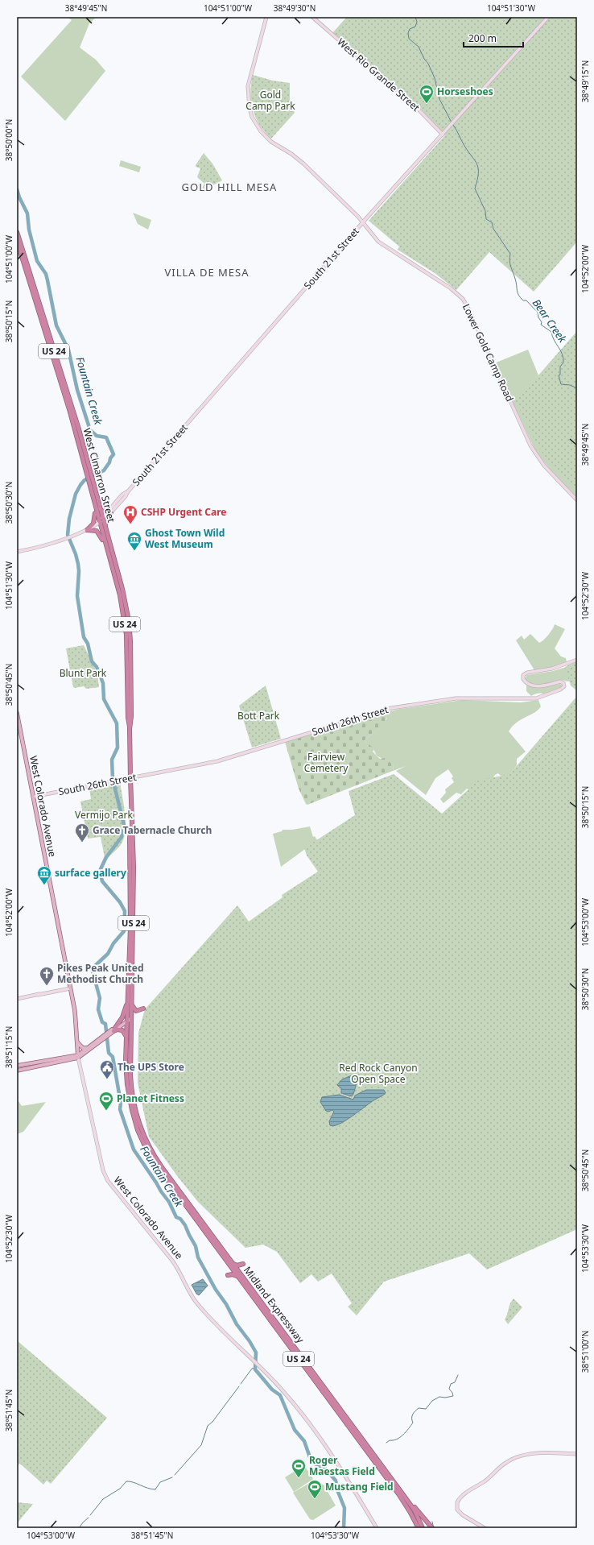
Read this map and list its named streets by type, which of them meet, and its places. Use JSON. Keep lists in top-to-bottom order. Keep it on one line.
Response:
{"streets":{"highway":["US 24","West Cimarron Street","Midland Expressway"],"main road":["West Colorado Avenue"],"street":["West Rio Grande Street","South 21st Street","Lower Gold Camp Road","South 26th Street"]},"crossings":[["West Rio Grande Street","South 21st Street"],["South 21st Street","Lower Gold Camp Road"],["South 21st Street","West Cimarron Street"],["West Cimarron Street","South 26th Street"],["West Cimarron Street","Midland Expressway"],["South 26th Street","West Colorado Avenue"]],"districts":["GOLD HILL MESA","VILLA DE MESA"],"water":["Bear Creek","Fountain Creek"],"parks":["Gold Camp Park","Blunt Park","Bott Park","Fairview Cemetery","Vermijo Park","Red Rock Canyon Open Space"],"places":{"sports":["Horseshoes","Planet Fitness","Roger Maestas Field","Mustang Field"],"hospital":["CSHP Urgent Care"],"museum":["Ghost Town Wild West Museum","surface gallery"],"church":["Grace Tabernacle Church","Pikes Peak United Methodist Church"],"public building":["The UPS Store"]},"scale_bar":"200 m","coordinates":["38°49'45\"N","104°51'00\"W","38°49'30\"N","104°51'30\"W","38°49'15\"N","38°50'00\"N","104°52'00\"W","38°50'15\"N","38°50'30\"N","104°52'30\"W","38°50'45\"N","104°53'00\"W","38°51'15\"N","104°53'30\"W","38°51'00\"N","38°51'45\"N"]}
